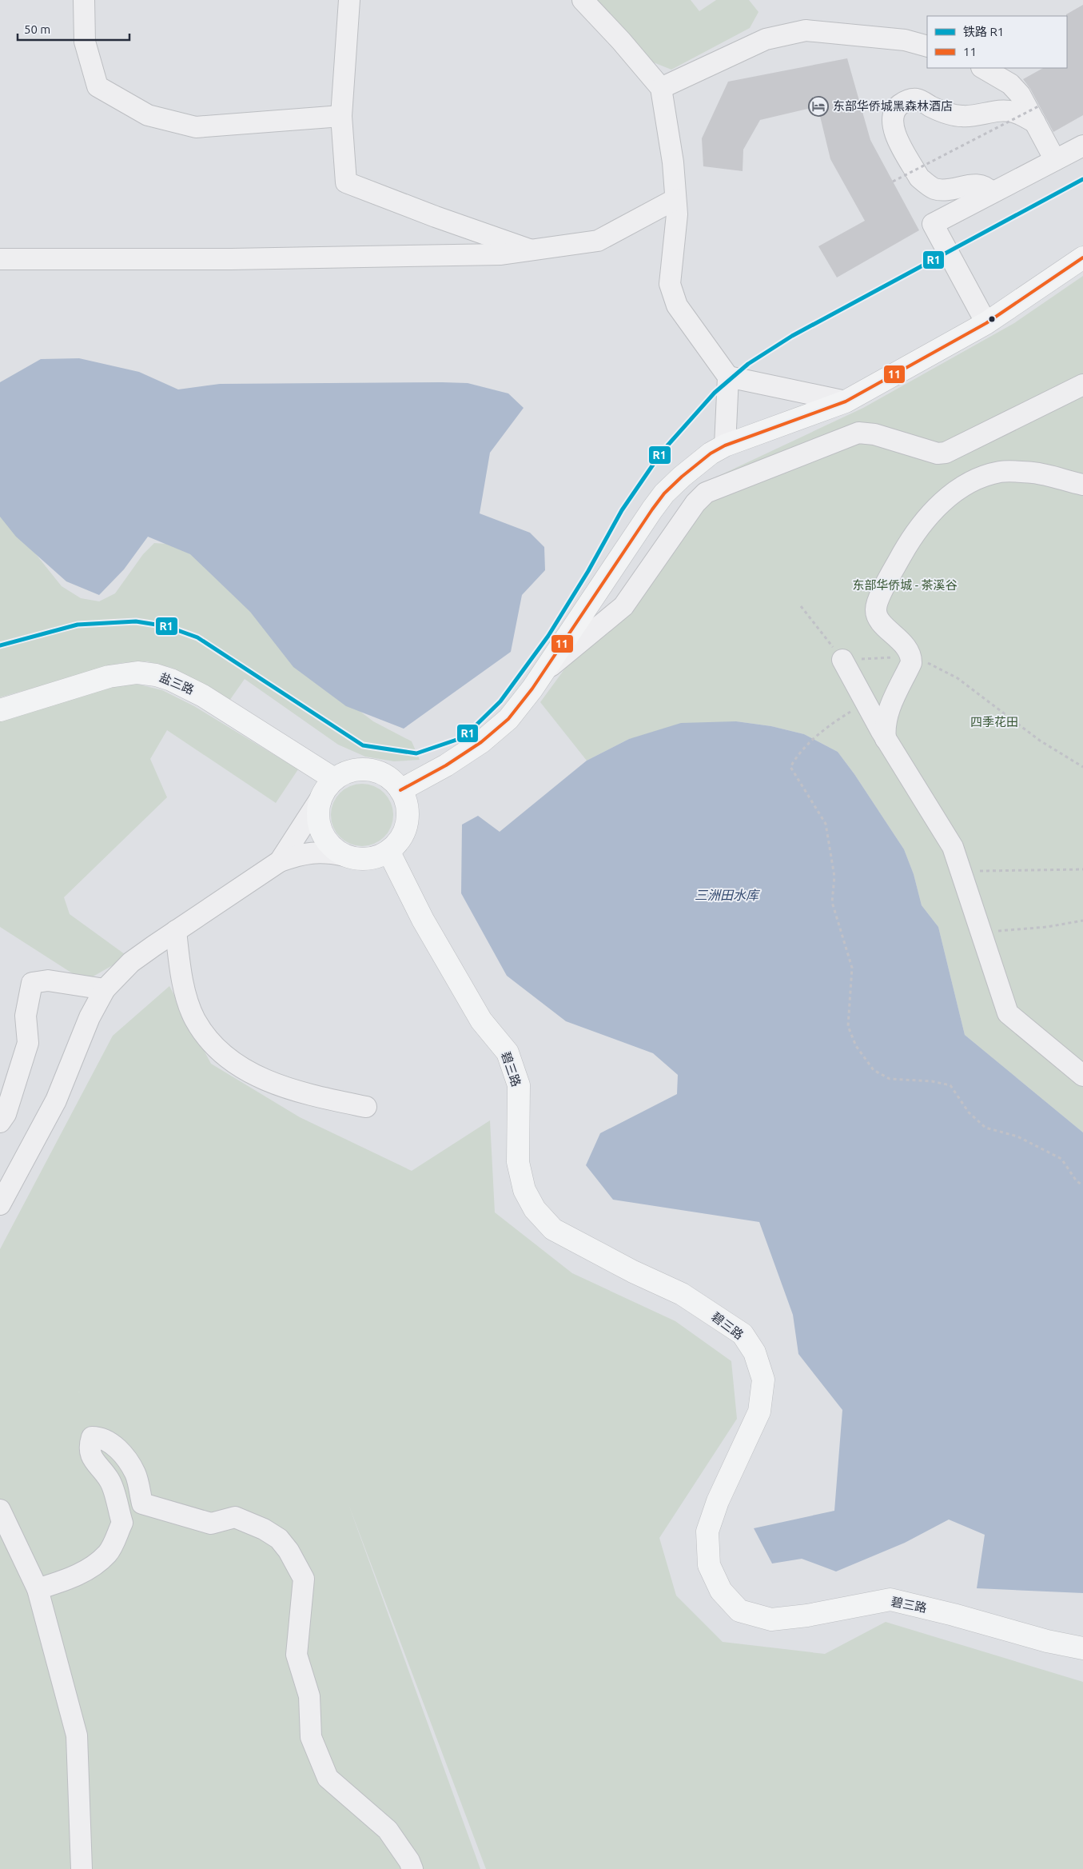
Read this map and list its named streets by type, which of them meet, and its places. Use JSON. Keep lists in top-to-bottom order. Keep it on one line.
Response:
{"streets":{"main road":["盐三路","碧三路"]},"crossings":[["盐三路","碧三路"]],"water":["三洲田水库"],"parks":["东部华侨城 - 茶溪谷","四季花田"],"places":{"hotel":["东部华侨城黑森林酒店"]},"lines":["rail line R1","transit line 11"],"legend":["铁路 R1","11"],"scale_bar":"50 m"}
